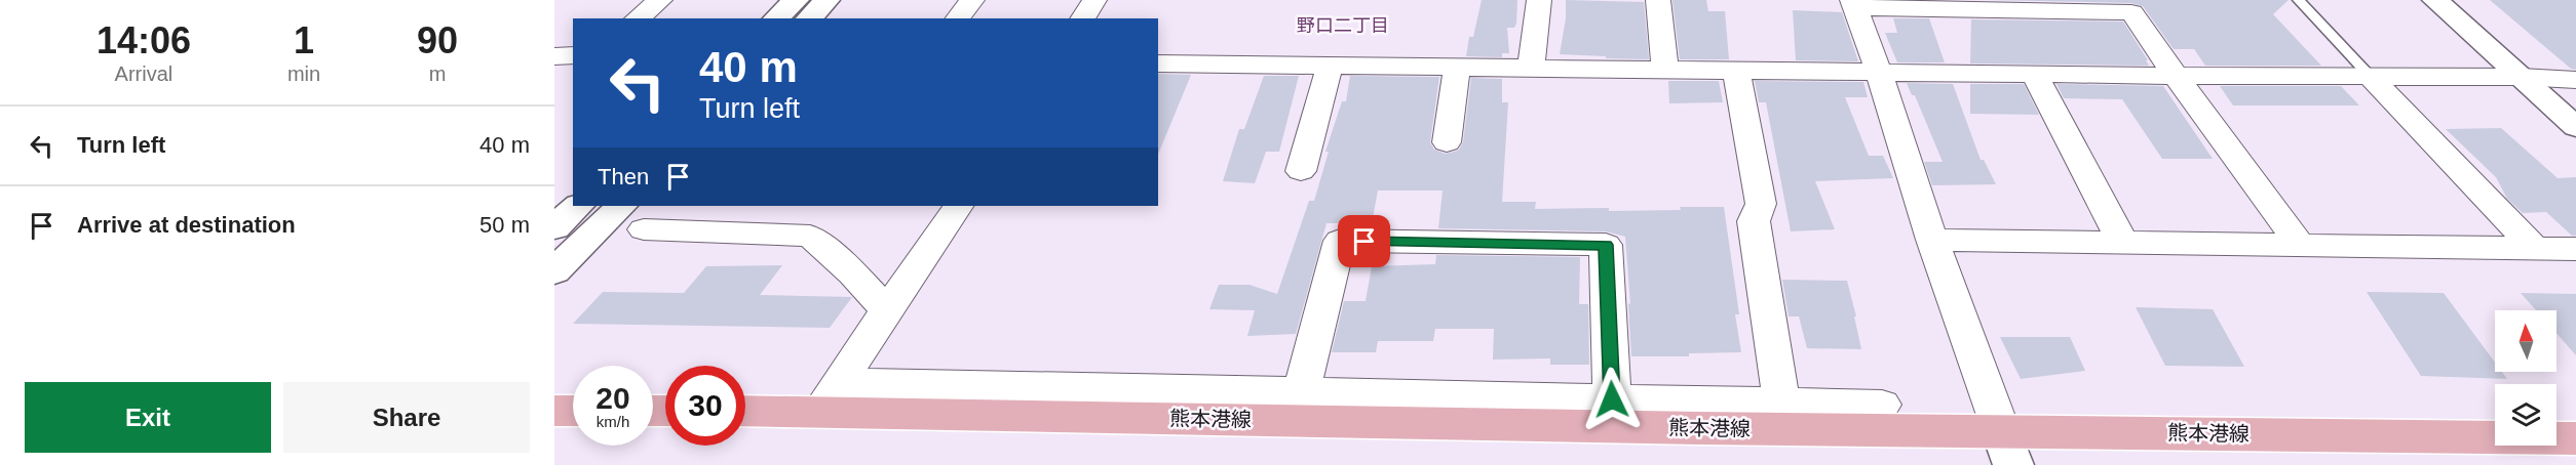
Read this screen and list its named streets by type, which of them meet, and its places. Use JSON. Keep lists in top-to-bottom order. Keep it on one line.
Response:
{"streets":{"main road":["熊本港線"]},"districts":["野口二丁目"],"north":"top","page":{"eta":["14:06","Arrival","1","min","90","m"],"turn":["40 m","Turn left"],"list":[{"name":"Turn left","value":"40 m"},{"name":"Arrive at destination","value":"50 m"}],"then":"Then","speed":"20 km/h","limit":"30","buttons":["Exit","Share"]}}
